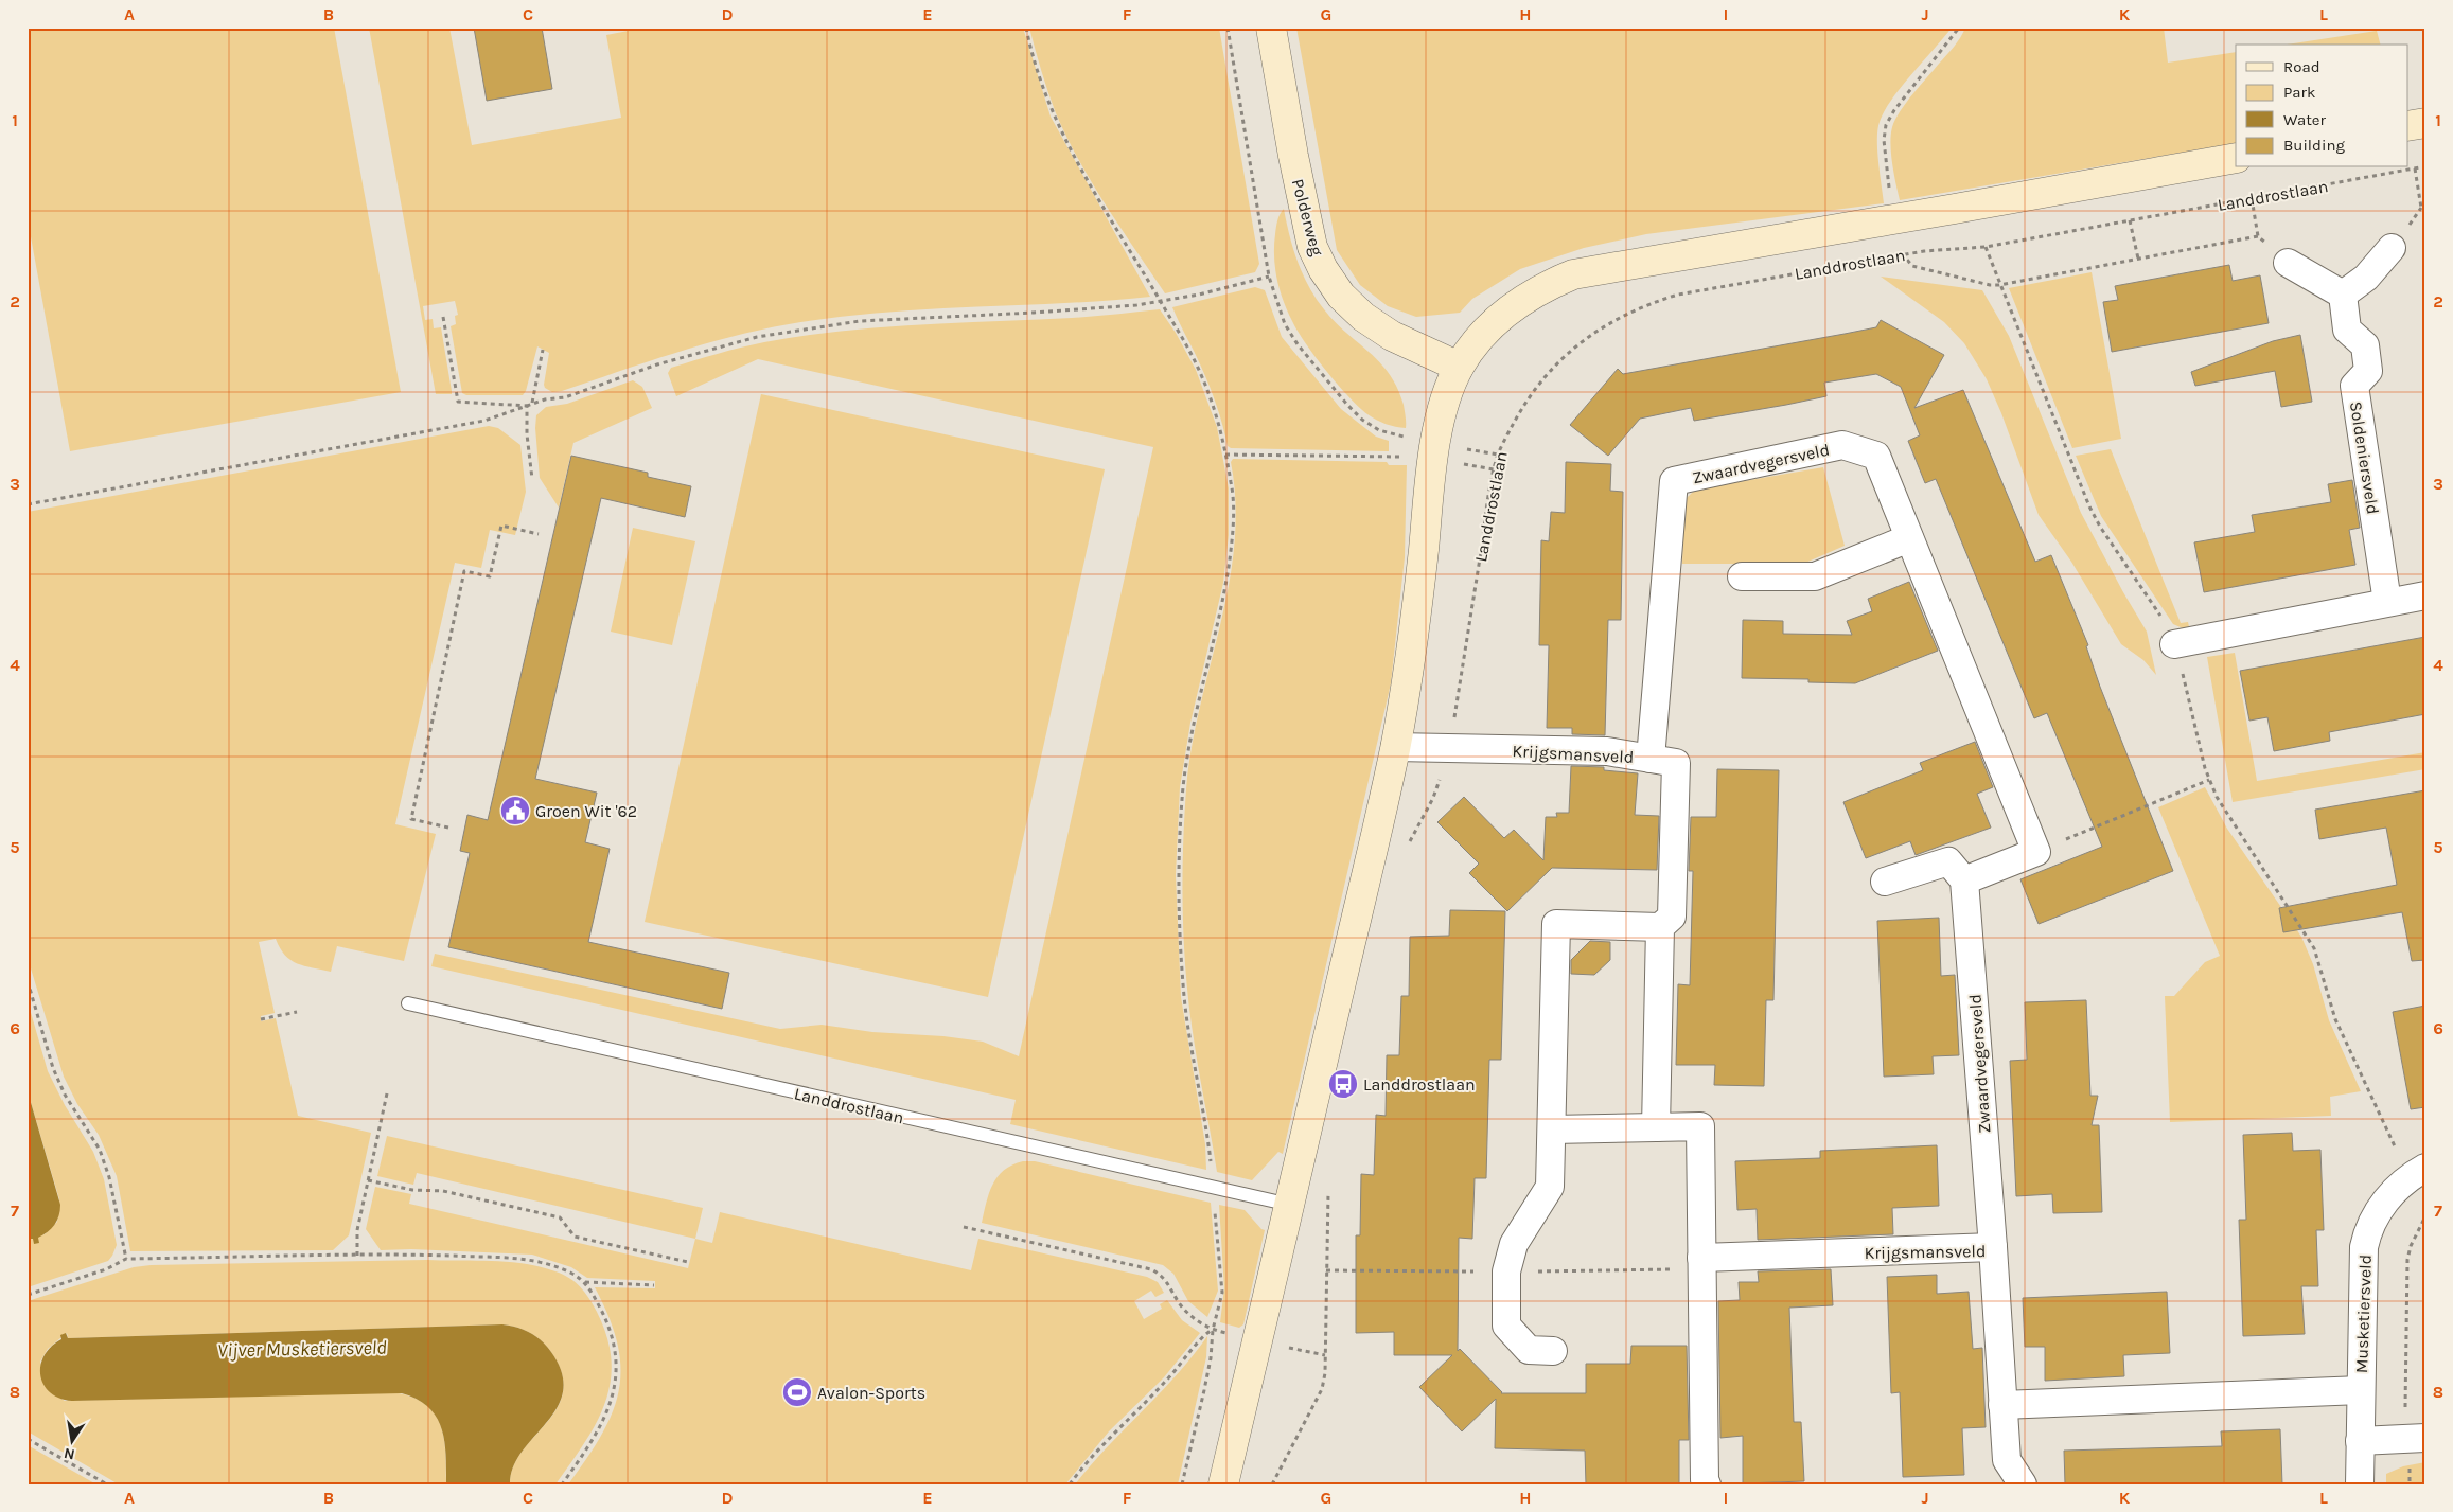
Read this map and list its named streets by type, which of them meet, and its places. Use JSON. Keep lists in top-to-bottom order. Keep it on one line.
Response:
{"streets":{"street":["Landdrostlaan","Polderweg","Soldeniersveld","Zwaardvegersveld","Krijgsmansveld","Musketiersveld"]},"crossings":[["Landdrostlaan","Polderweg"],["Landdrostlaan","Krijgsmansveld"],["Zwaardvegersveld","Krijgsmansveld"]],"water":["Vijver Musketiersveld"],"places":{"public building":["Groen Wit '62"],"bus stop":["Landdrostlaan"],"sports":["Avalon-Sports"]},"legend":["Road","Park","Water","Building"],"north":"bottom","grid":{"columns":["A","B","C","D","E","F","G","H","I","J","K","L"],"rows":["1","2","3","4","5","6","7","8"]}}
